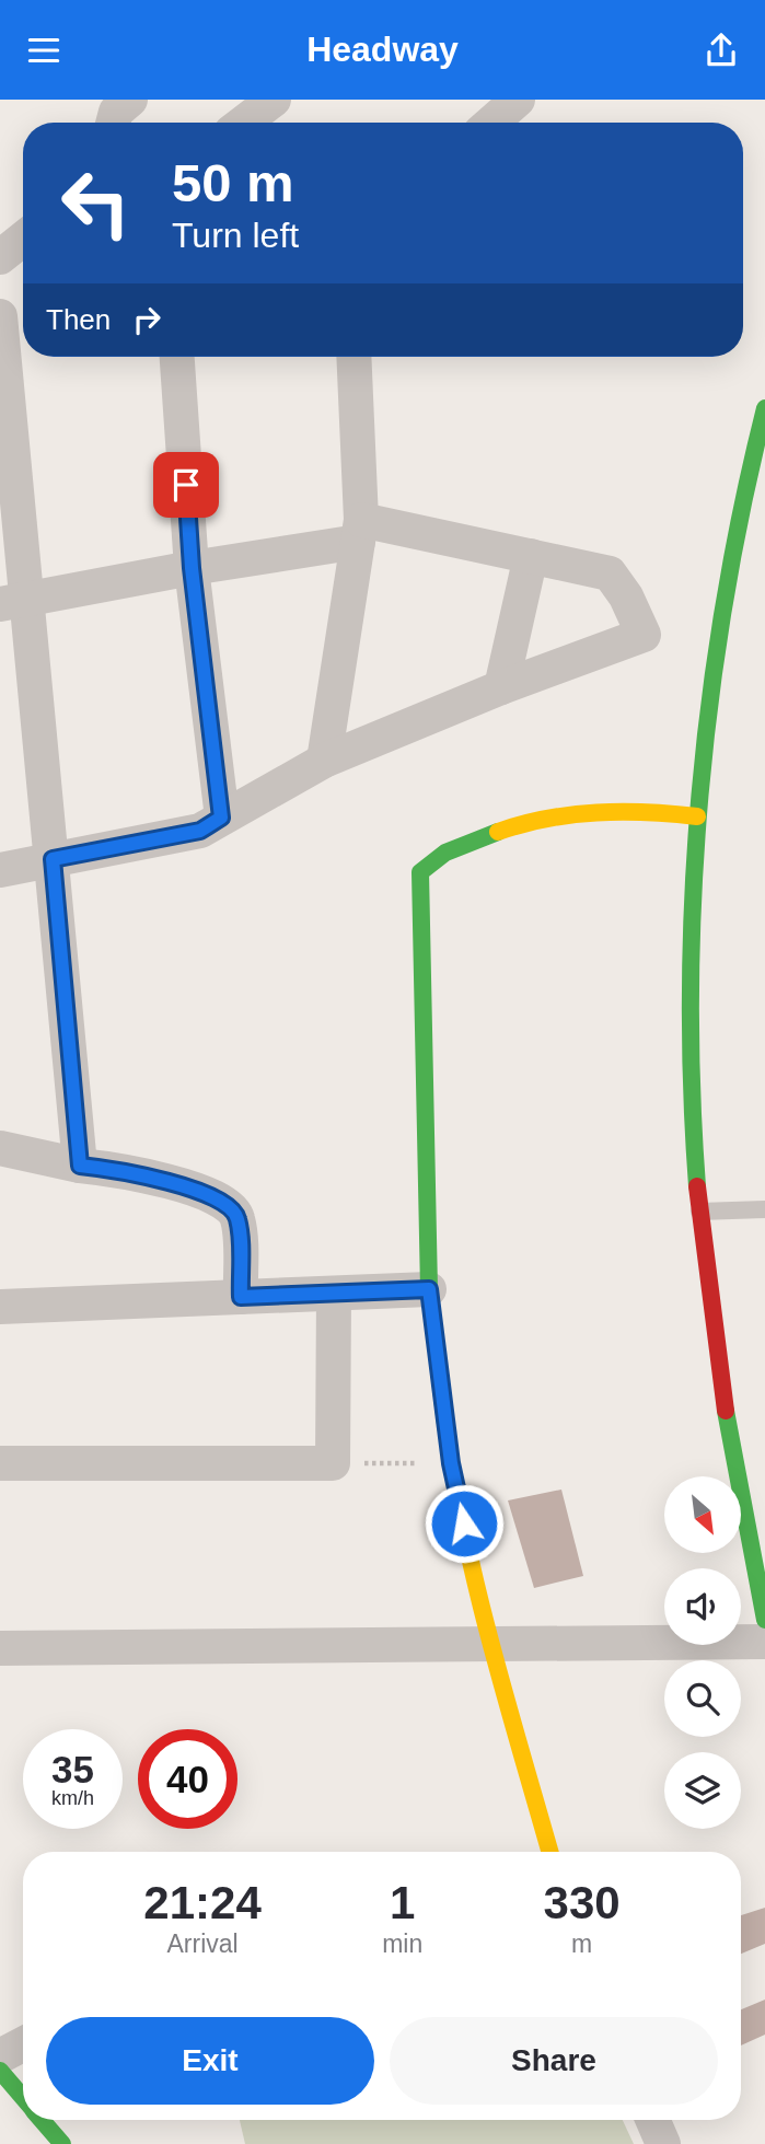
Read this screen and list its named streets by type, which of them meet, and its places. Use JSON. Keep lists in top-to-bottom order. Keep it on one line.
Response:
{"north":"bottom right","page":{"header":"Headway","turn":["50 m","Turn left"],"then":"Then","speed":"35 km/h","limit":"40","eta":["21:24","Arrival","1","min","330","m"],"buttons":["Exit","Share"]}}
